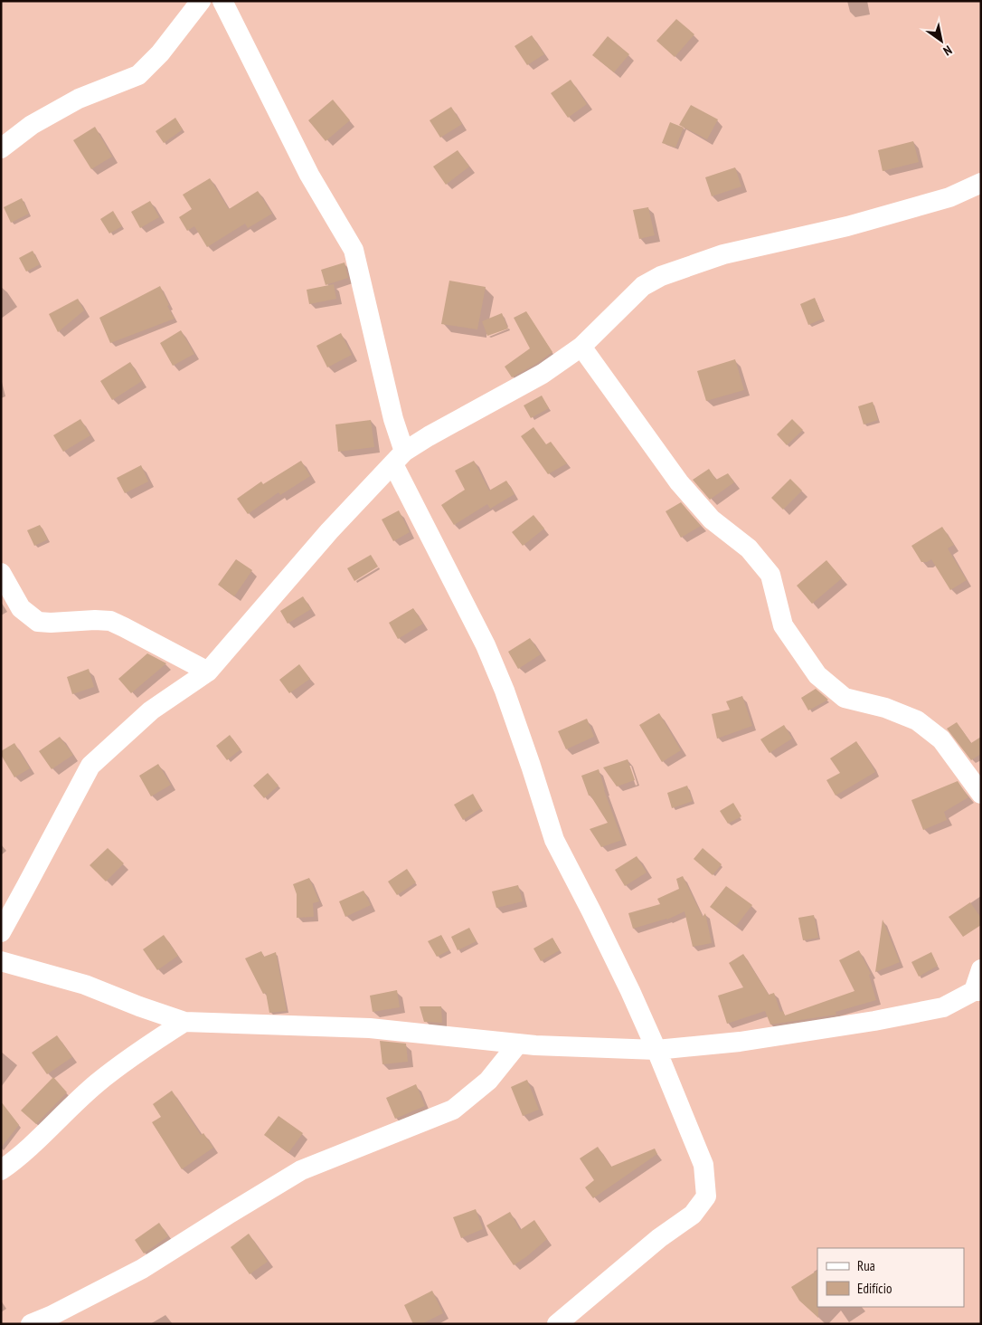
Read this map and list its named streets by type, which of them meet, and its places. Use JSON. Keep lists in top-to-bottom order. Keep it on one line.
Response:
{"legend":["Rua","Edifício"],"north":"bottom right"}
